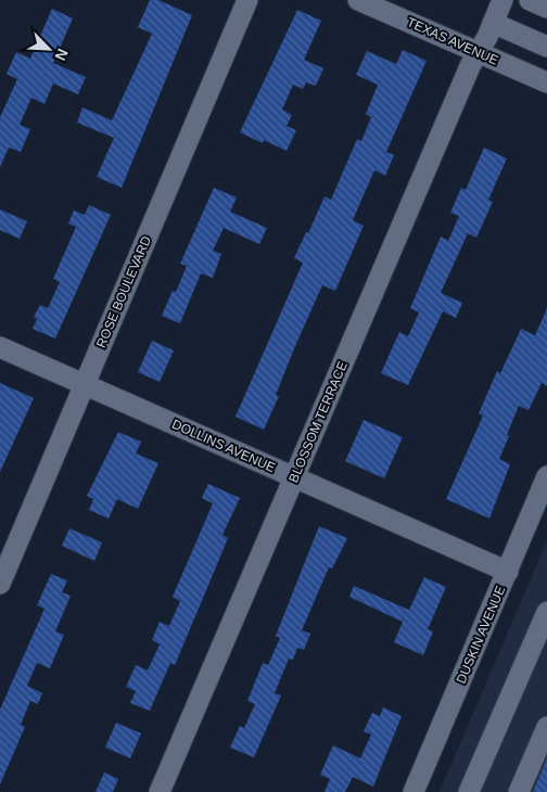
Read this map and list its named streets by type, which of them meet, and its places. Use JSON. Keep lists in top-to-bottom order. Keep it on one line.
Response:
{"streets":{"street":["TEXAS AVENUE","ROSE BOULEVARD","BLOSSOM TERRACE","DOLLINS AVENUE","DUSKIN AVENUE"]},"crossings":[["TEXAS AVENUE","BLOSSOM TERRACE"],["ROSE BOULEVARD","DOLLINS AVENUE"],["BLOSSOM TERRACE","DOLLINS AVENUE"],["DOLLINS AVENUE","DUSKIN AVENUE"]],"north":"bottom right"}
